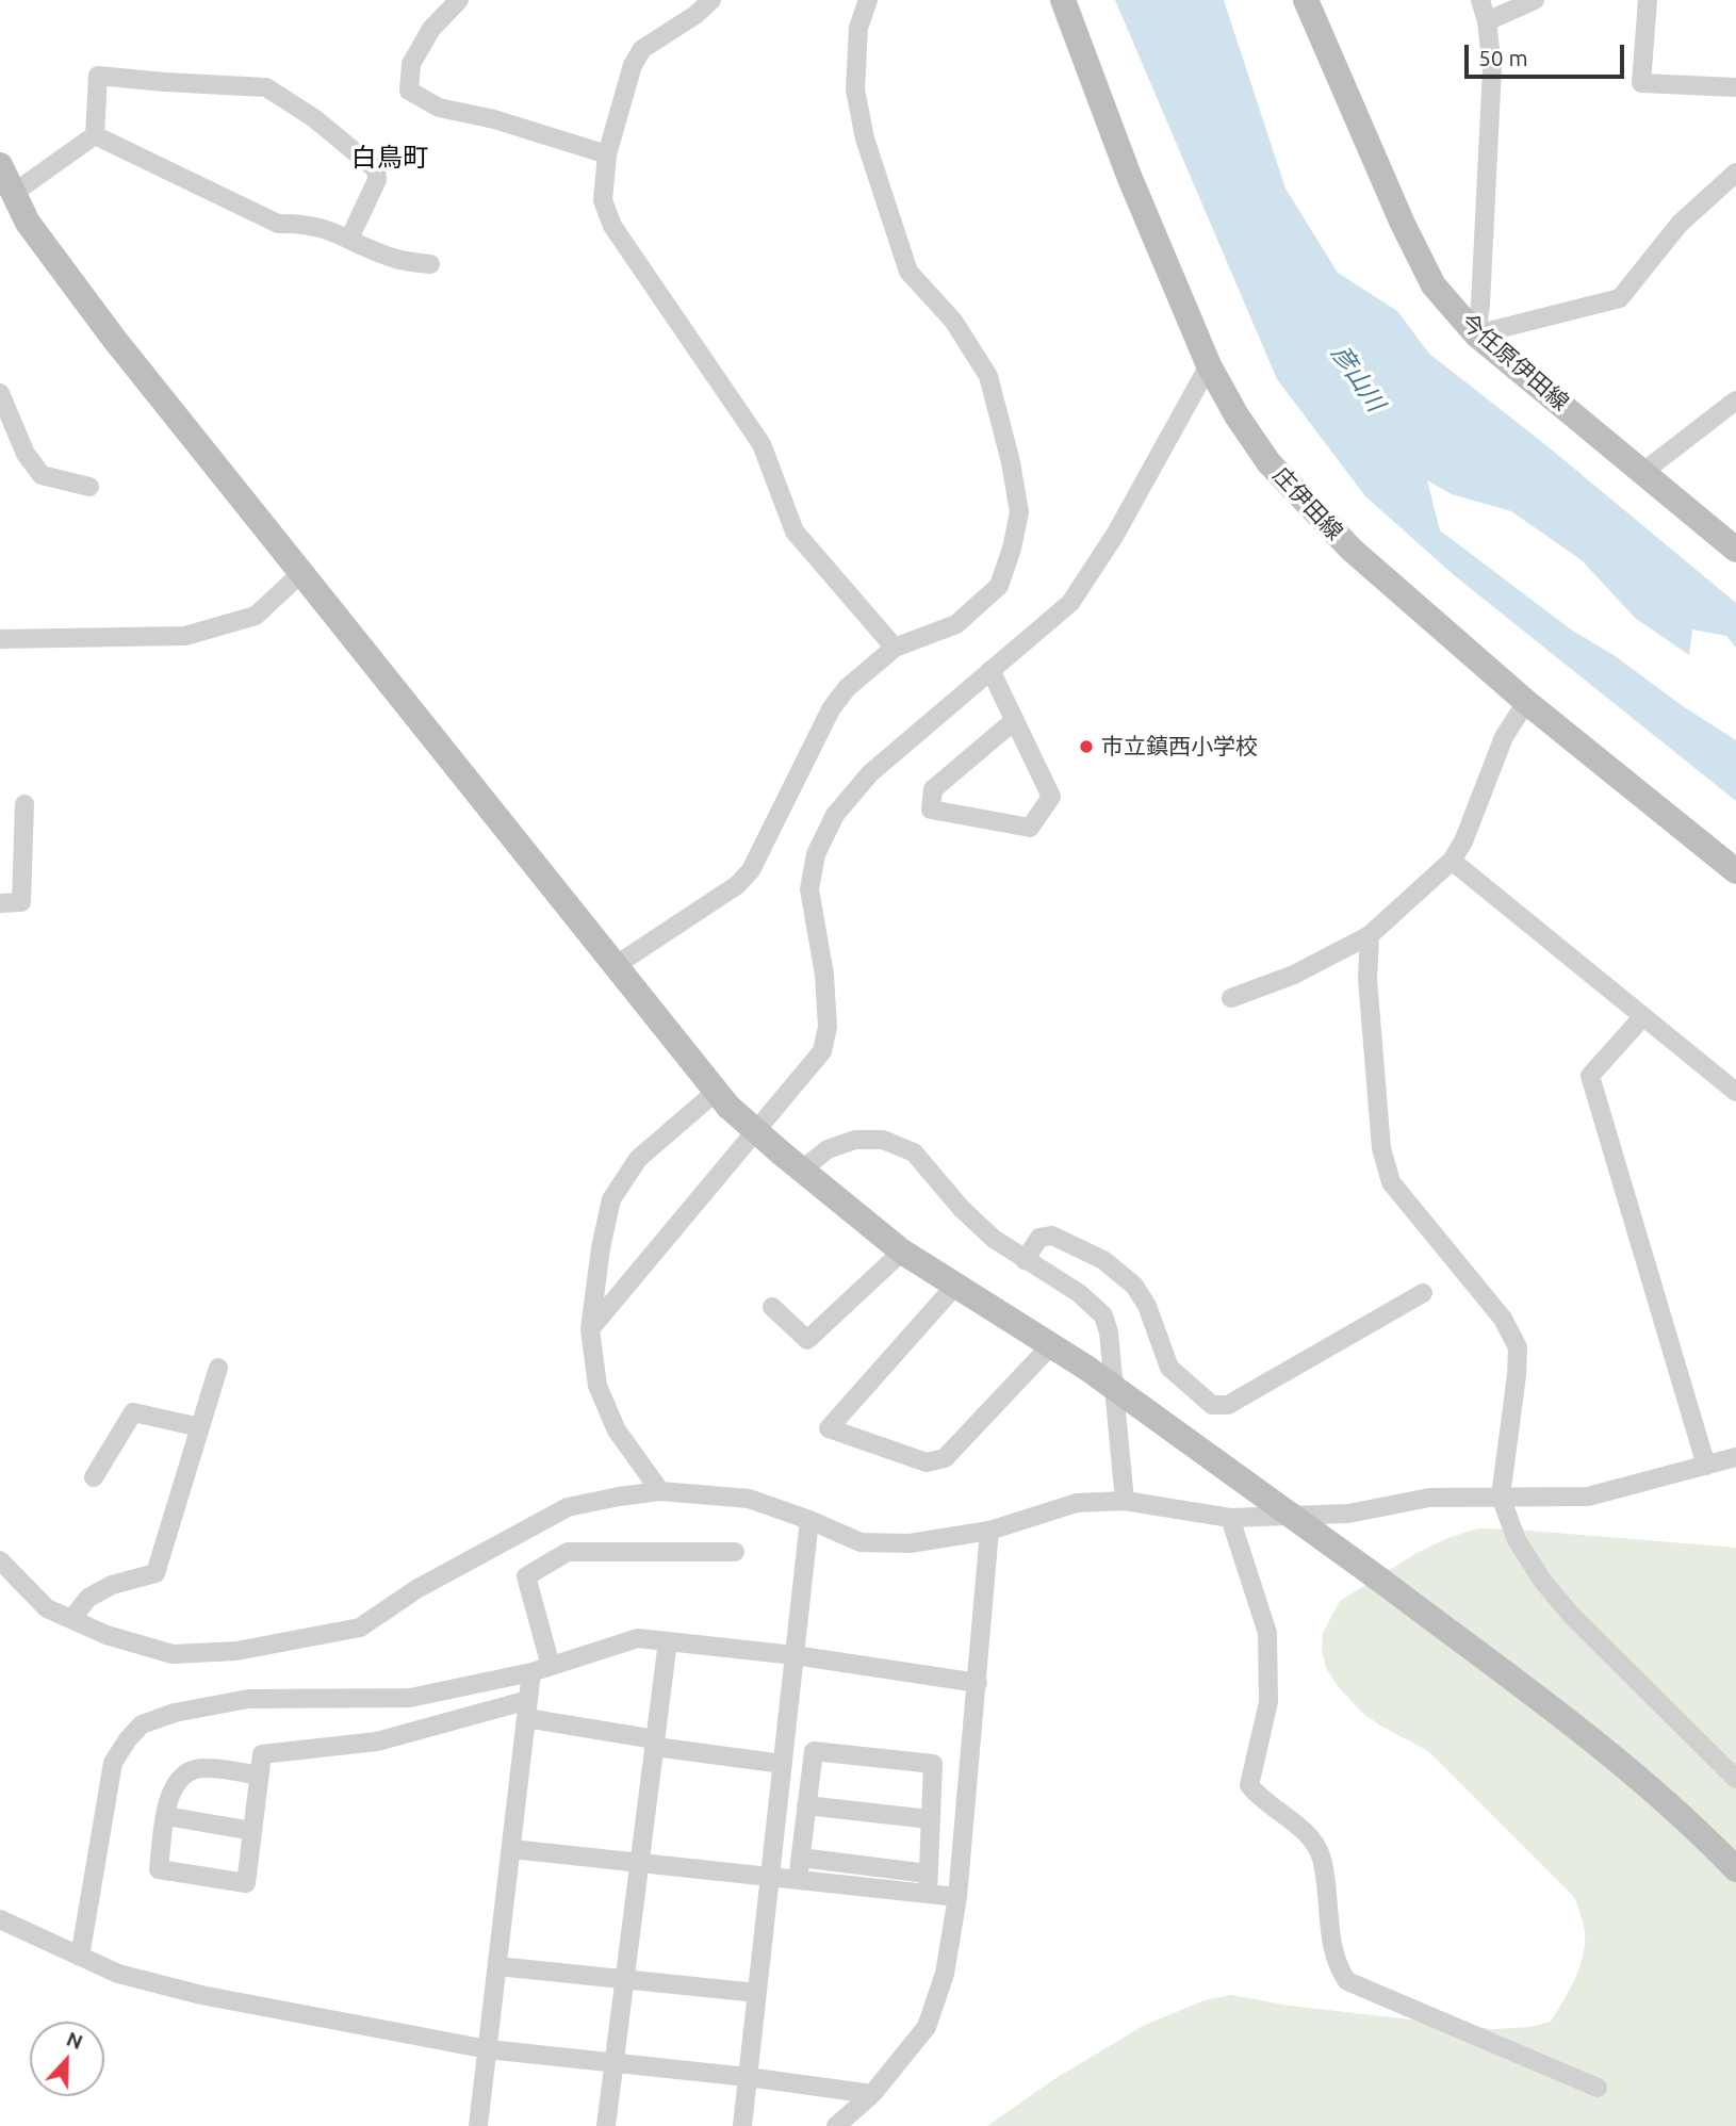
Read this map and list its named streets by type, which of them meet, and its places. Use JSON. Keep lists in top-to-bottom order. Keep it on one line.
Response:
{"streets":{"street":["今任原伊田線","庄伊田線"]},"districts":["白鳥町"],"water":["彦山川"],"places":["市立鎮西小学校"],"scale_bar":"50 m","north":"top"}
